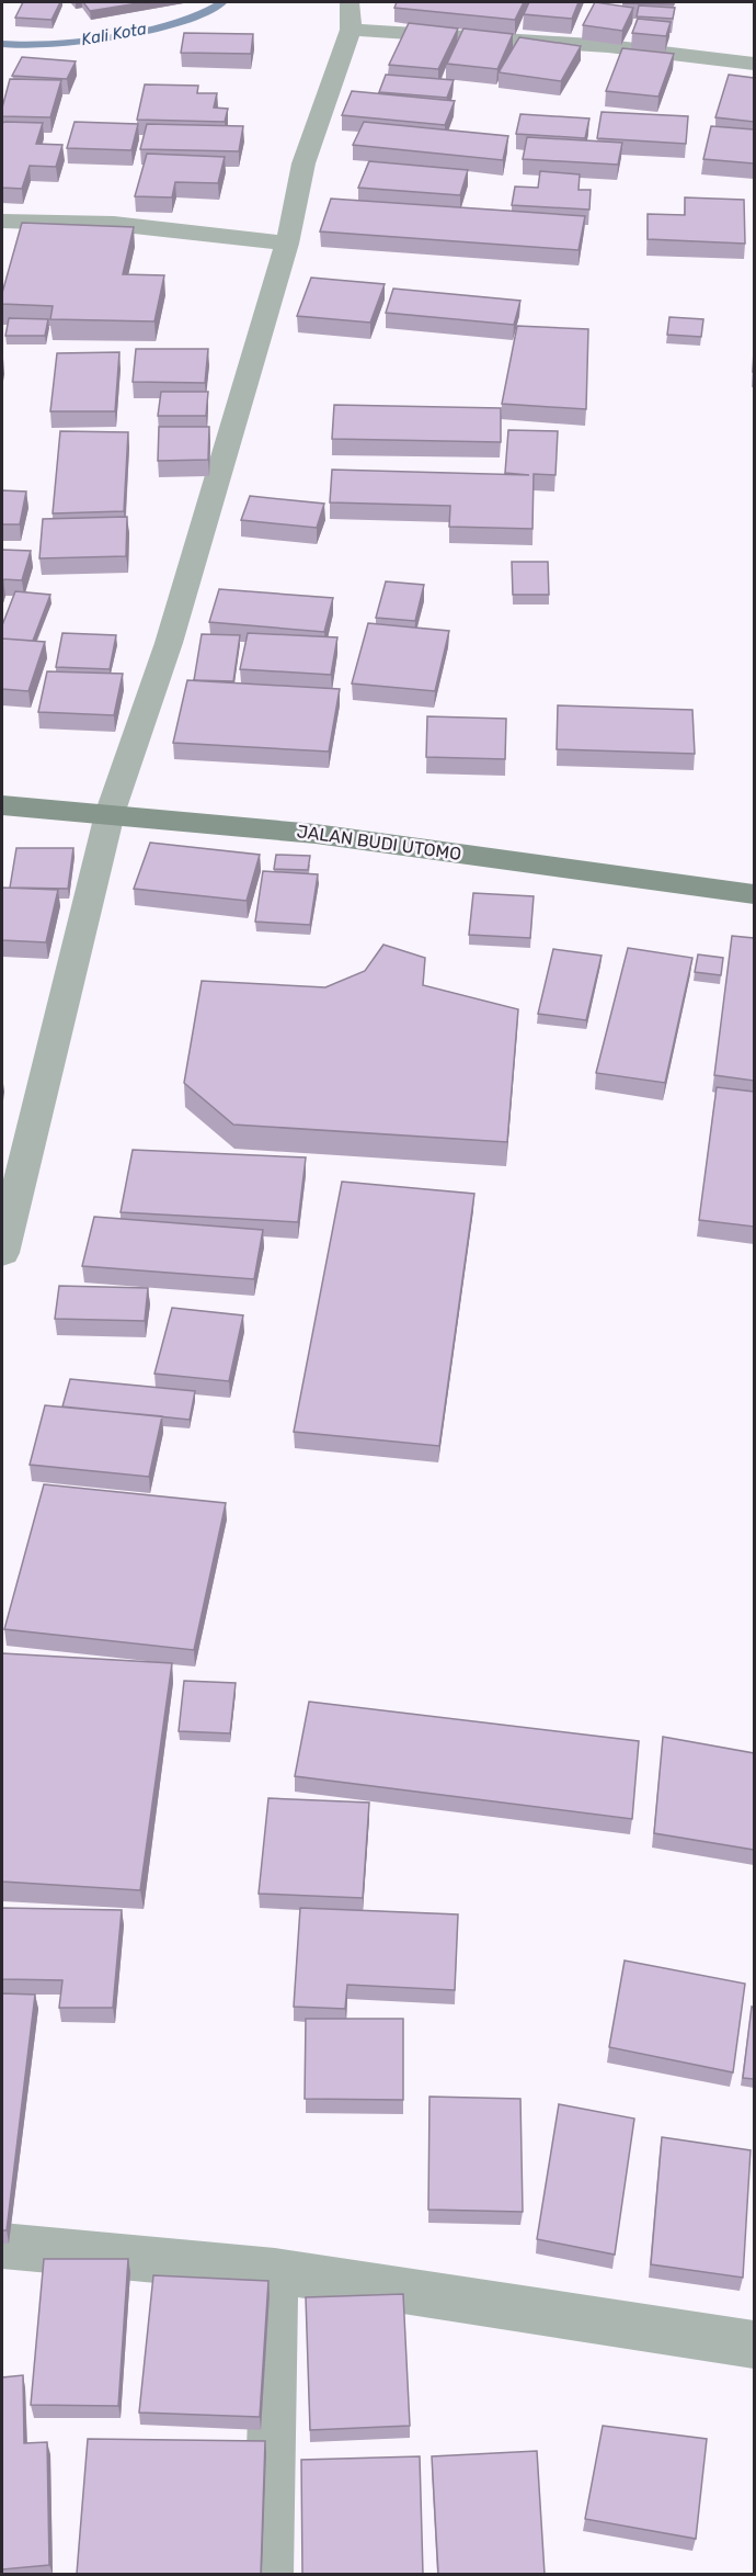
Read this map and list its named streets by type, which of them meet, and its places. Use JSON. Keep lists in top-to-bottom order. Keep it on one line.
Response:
{"streets":{"street":["JALAN BUDI UTOMO"]},"water":["Kali Kota"]}
